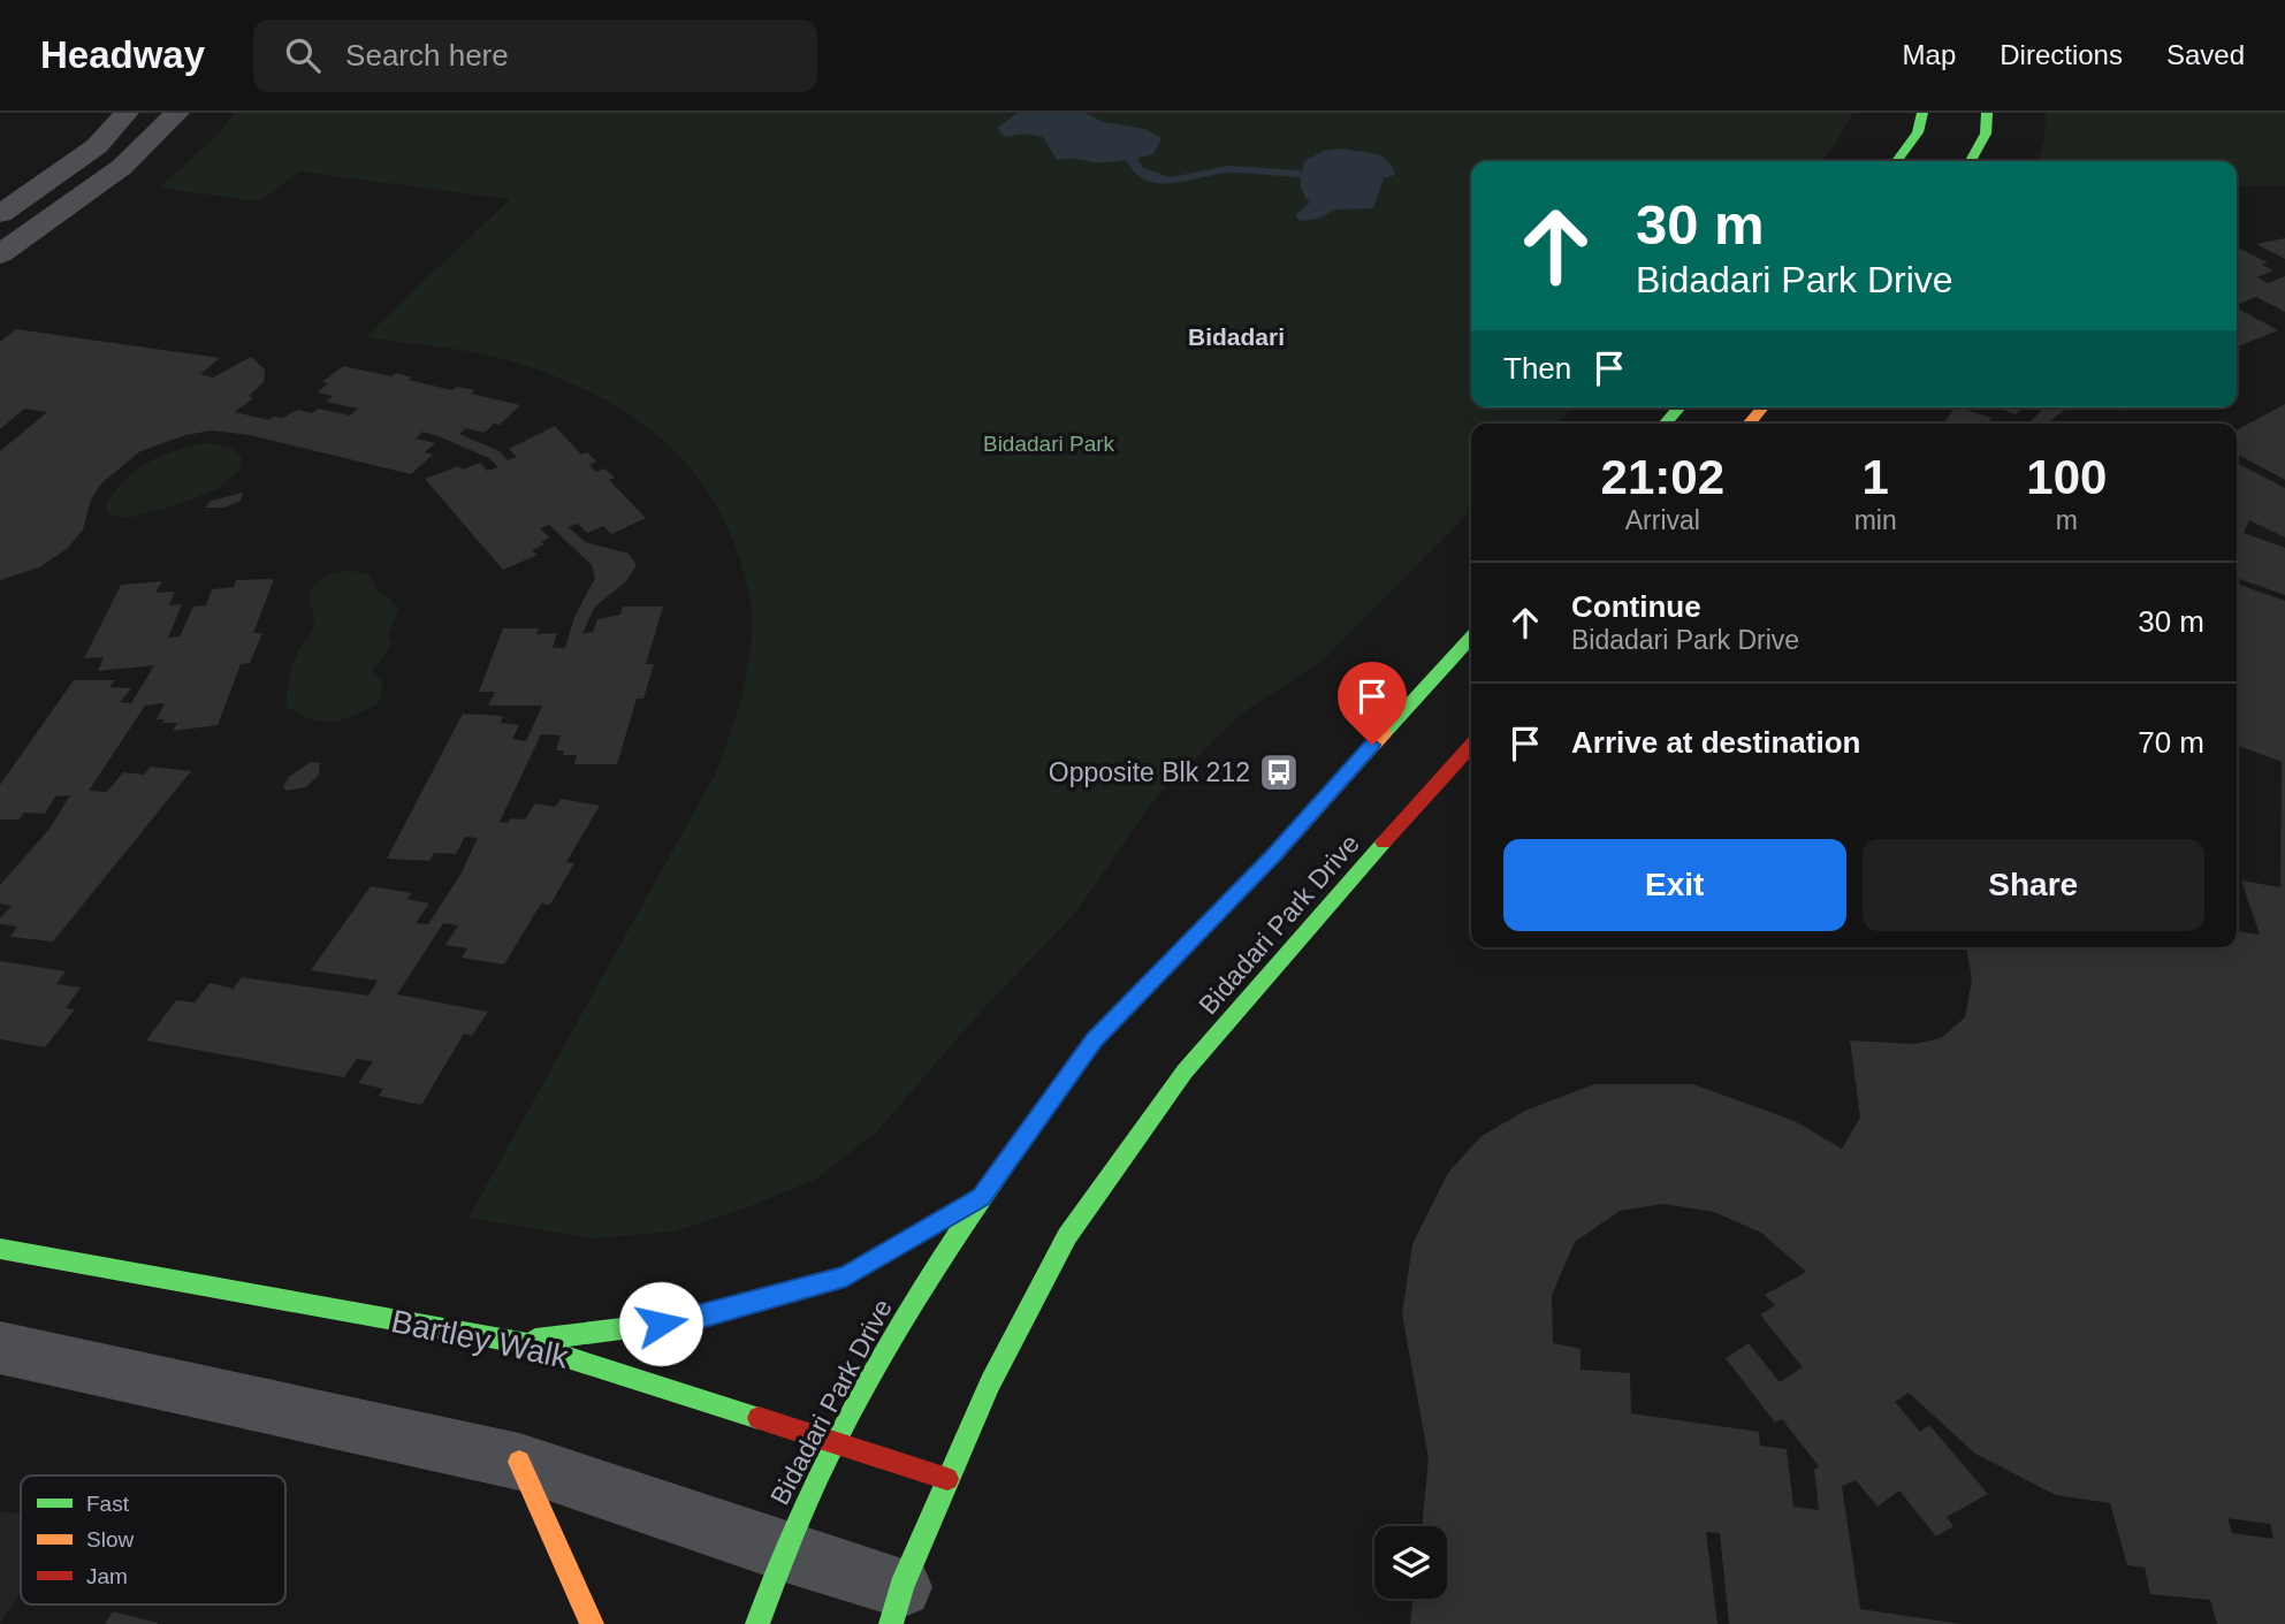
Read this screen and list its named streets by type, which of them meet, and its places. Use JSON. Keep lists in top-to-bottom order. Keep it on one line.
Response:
{"streets":{"street":["Bidadari Park Drive","Bartley Walk"]},"crossings":[["Bidadari Park Drive","Bartley Walk"]],"districts":["Bidadari"],"parks":["Bidadari Park"],"places":{"bus stop":["Opposite Blk 212"]},"legend":["Fast","Slow","Jam"],"page":{"header":"Headway","search":"Search here","nav":["Map","Directions","Saved"],"turn":["30 m","Bidadari Park Drive"],"then":"Then","eta":["21:02","Arrival","1","min","100","m"],"list":[{"name":"Continue","note":"Bidadari Park Drive","value":"30 m"},{"name":"Arrive at destination","value":"70 m"}],"buttons":["Exit","Share"]}}
